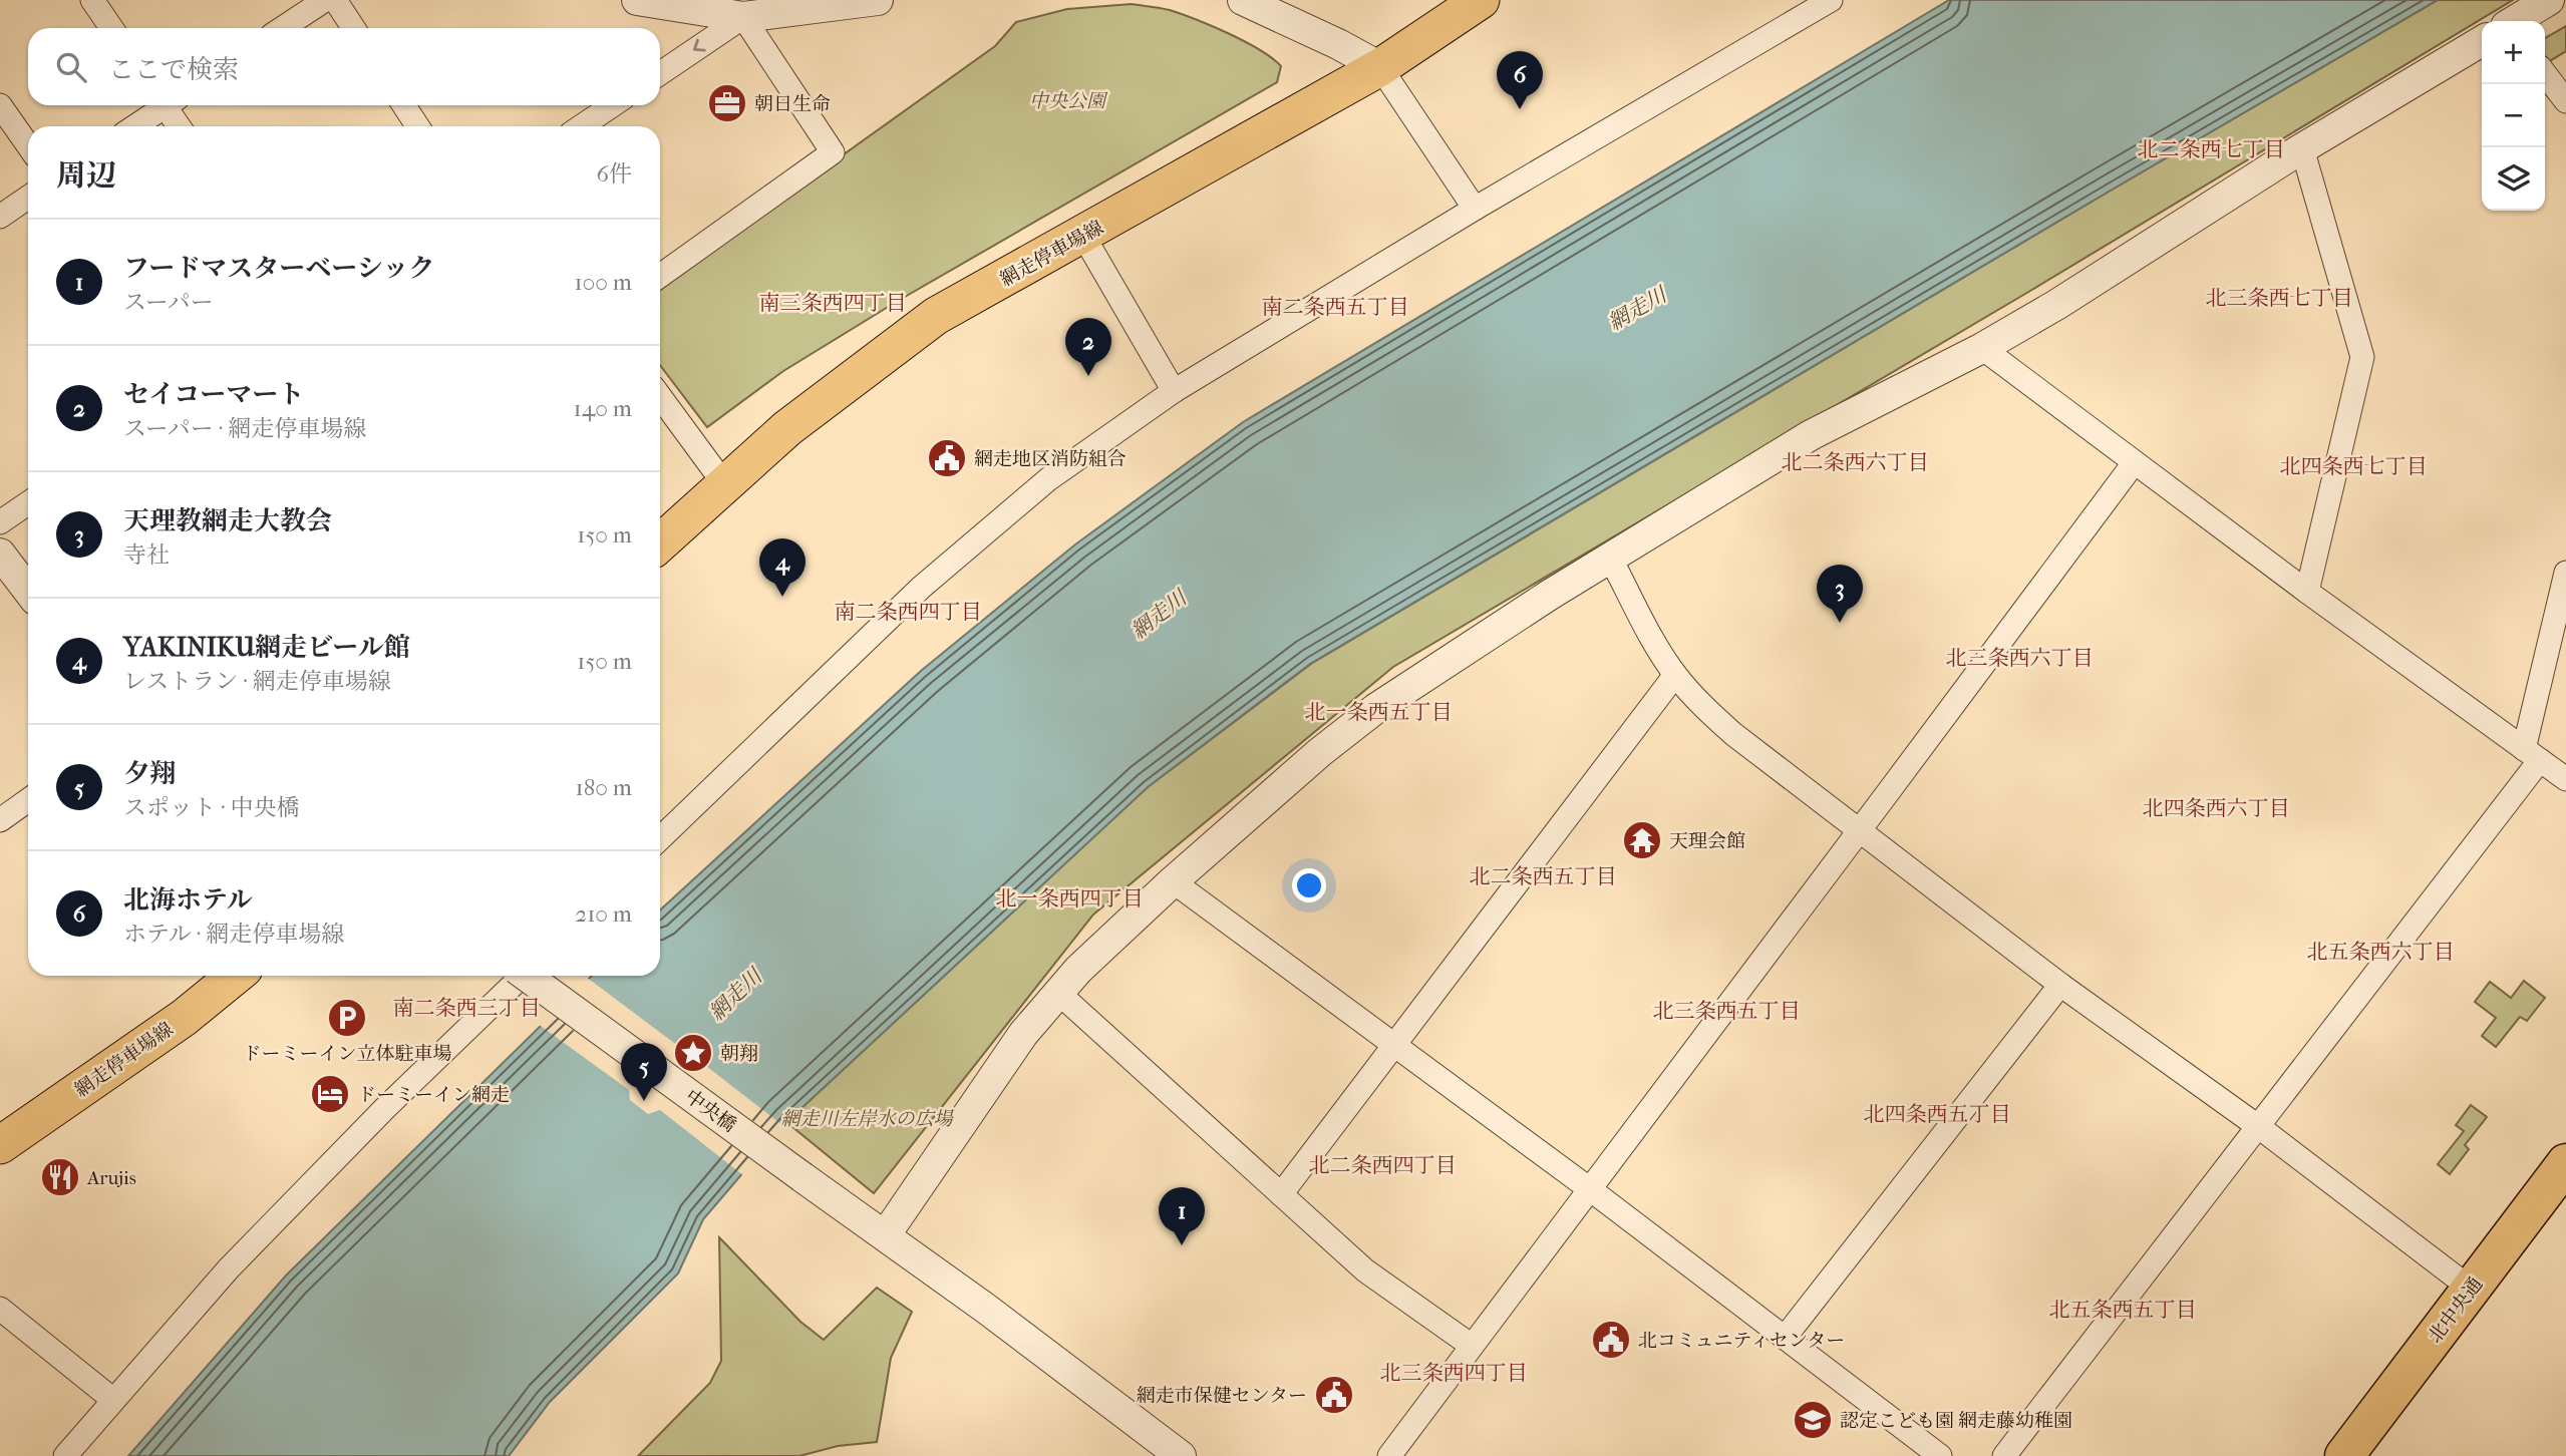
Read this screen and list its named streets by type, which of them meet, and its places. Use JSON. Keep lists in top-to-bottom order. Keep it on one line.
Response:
{"streets":{"highway":["北中央通"],"main road":["網走停車場線"],"street":["中央橋"]},"districts":["北二条西七丁目","北三条西七丁目","南三条西四丁目","南二条西五丁目","北二条西六丁目","北四条西七丁目","南二条西四丁目","北三条西六丁目","北一条西五丁目","北四条西六丁目","北二条西五丁目","北一条西四丁目","北五条西六丁目","南二条西三丁目","北三条西五丁目","北四条西五丁目","北二条西四丁目","北五条西五丁目","北三条西四丁目"],"water":["網走川"],"parks":["中央公園","網走川左岸水の広場"],"places":{"office":["朝日生命"],"public building":["網走地区消防組合","北コミュニティセンター","網走市保健センター"],"temple":["天理会館"],"parking":["ドーミーイン立体駐車場"],"place":["朝翔"],"hotel":["ドーミーイン網走"],"restaurant":["Arujis"],"school or university":["認定こども園 網走藤幼稚園"]},"page":{"map_buttons":["+","−"],"search":"ここで検索","pins":["6","2","4","3","5","1"],"heading":["周辺","6件"],"list":[{"mark":"1","name":"フードマスターベーシック","note":"スーパー","value":"100 m"},{"mark":"2","name":"セイコーマート","note":"スーパー · 網走停車場線","value":"140 m"},{"mark":"3","name":"天理教網走大教会","note":"寺社","value":"150 m"},{"mark":"4","name":"YAKINIKU網走ビール館","note":"レストラン · 網走停車場線","value":"150 m"},{"mark":"5","name":"夕翔","note":"スポット · 中央橋","value":"180 m"},{"mark":"6","name":"北海ホテル","note":"ホテル · 網走停車場線","value":"210 m"}]}}
